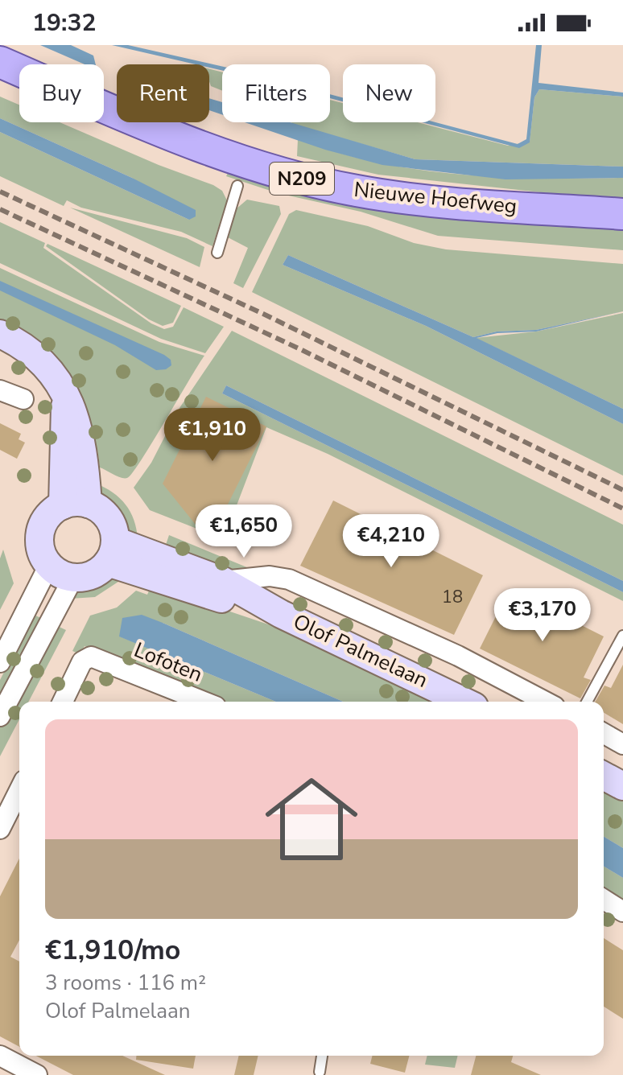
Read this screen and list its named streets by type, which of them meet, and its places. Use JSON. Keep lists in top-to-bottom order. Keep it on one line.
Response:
{"streets":{"main road":["N209","Nieuwe Hoefweg"],"street":["Olof Palmelaan","Lofoten"]},"house_numbers":["18"],"page":{"status":"19:32","chip":["Buy","Rent","Filters","New"],"price":["€1,910","€1,650","€4,210","€3,170"],"list":[{"name":"€1,910/mo","note":"3 rooms · 116 m² · Olof Palmelaan"}]}}
